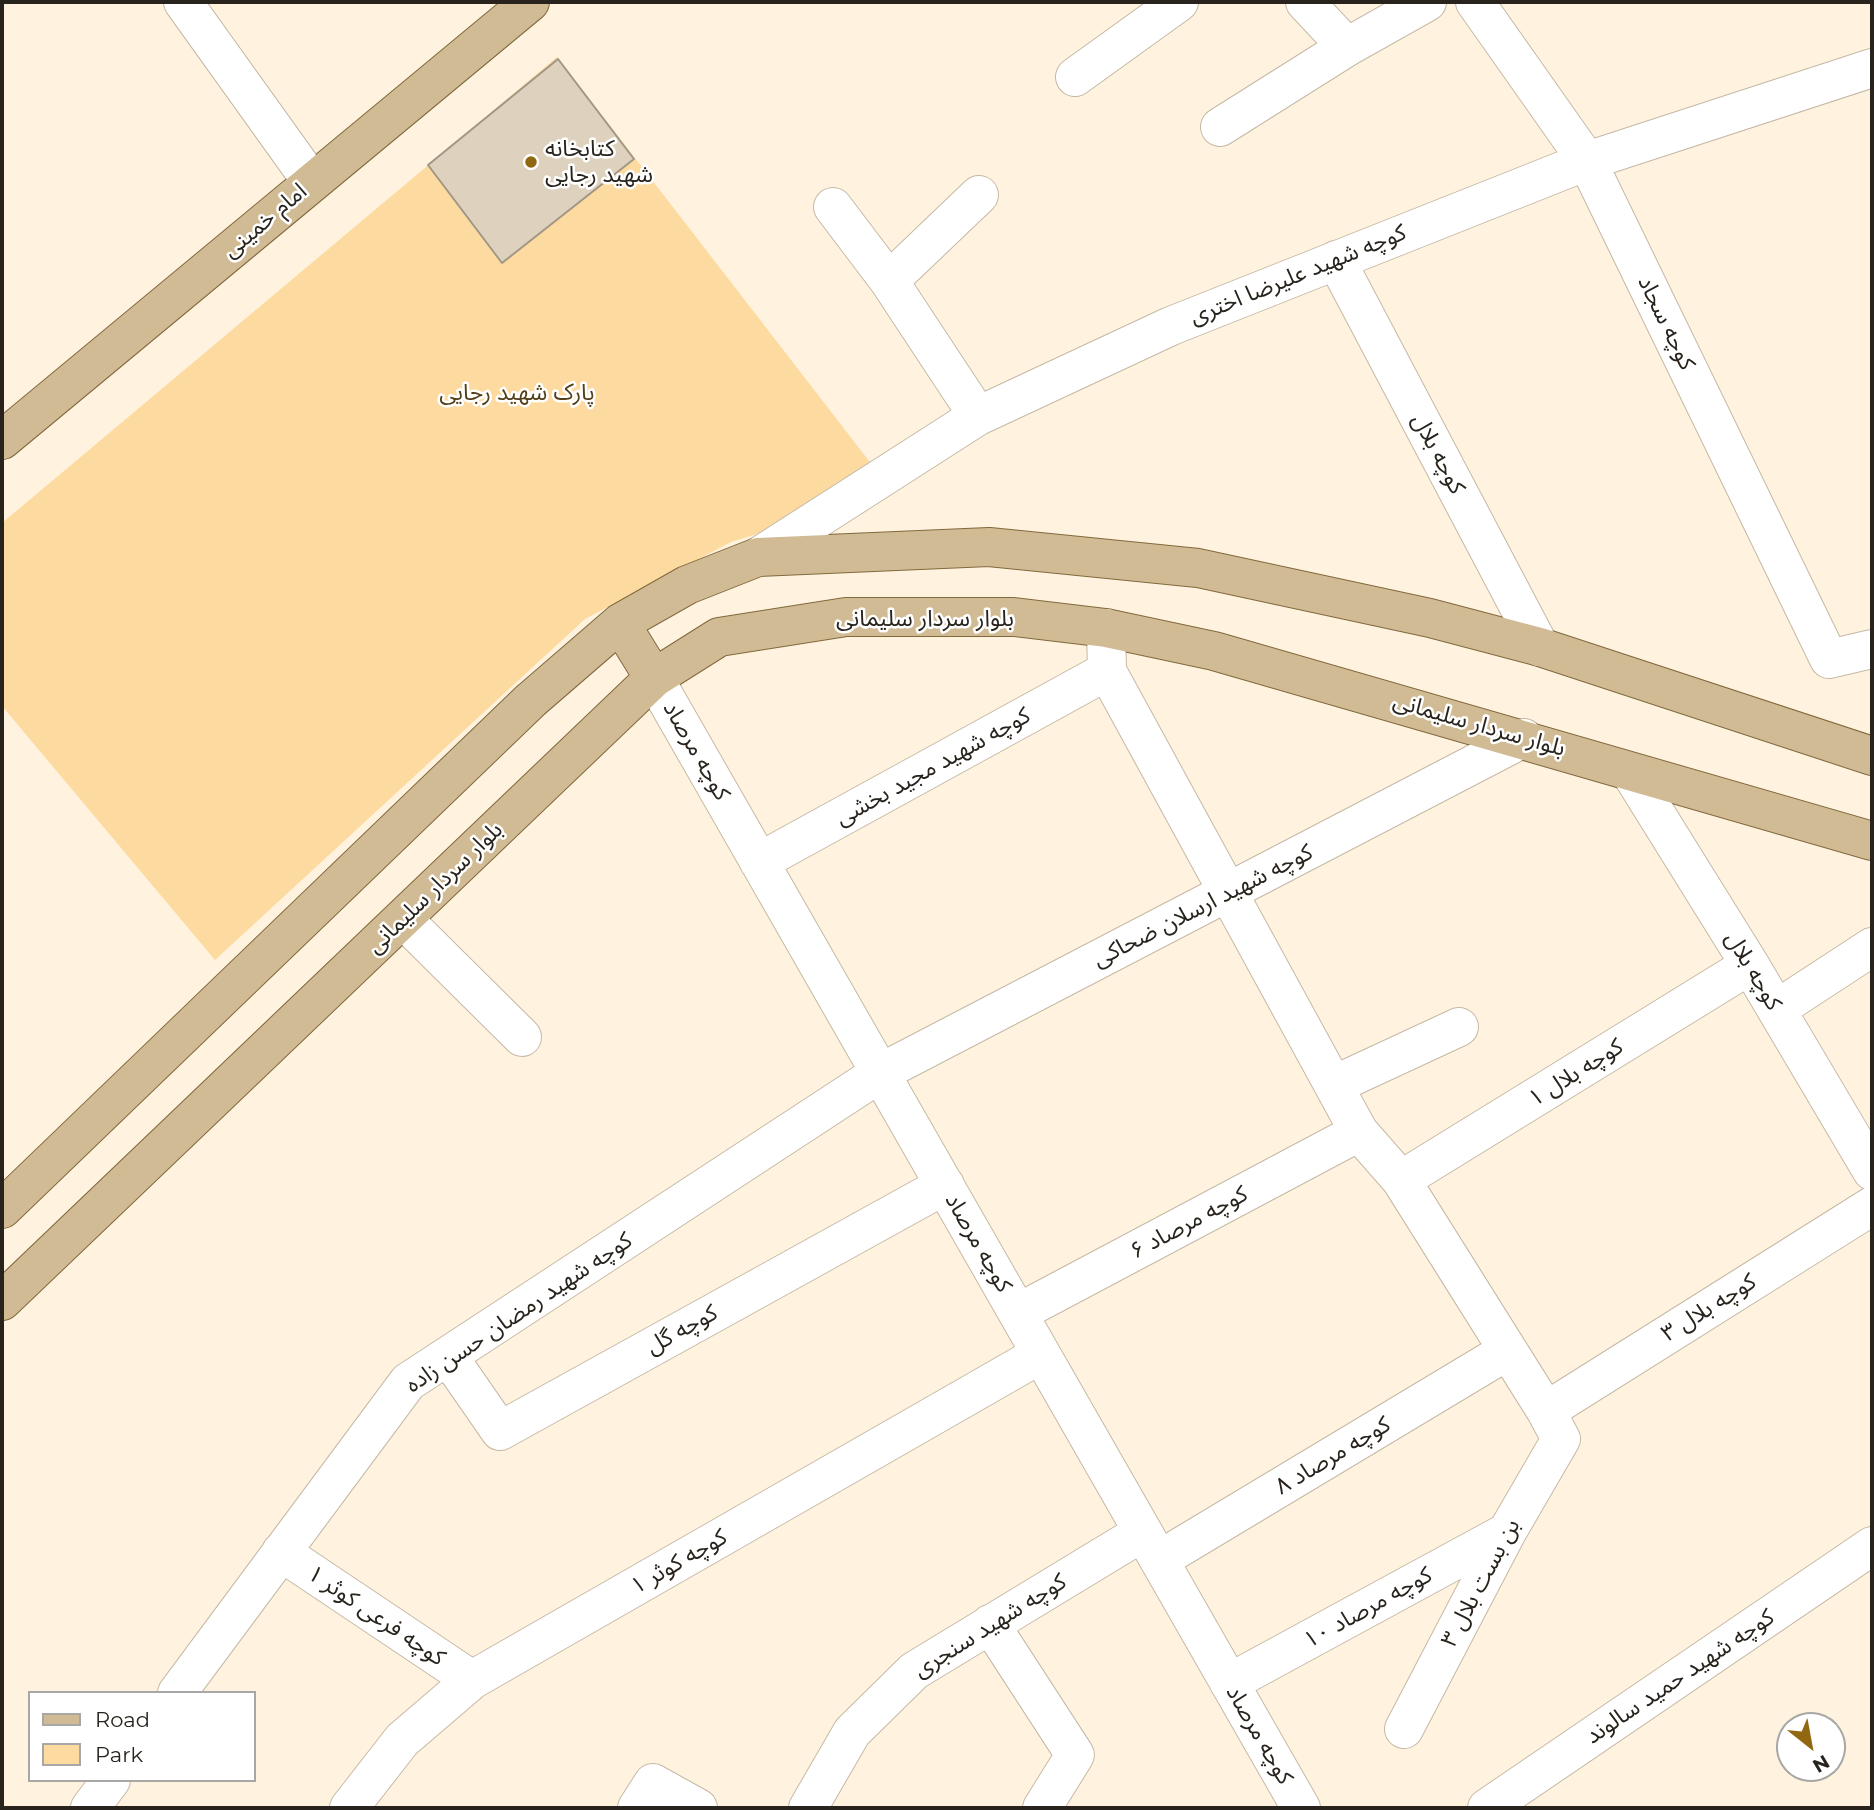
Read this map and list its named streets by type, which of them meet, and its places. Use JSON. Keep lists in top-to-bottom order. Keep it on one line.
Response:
{"streets":{"main road":["امام خمینی","بلوار سردار سلیمانی"],"street":["کوچه شهید علیرضا اختری","کوچه سجاد","کوچه بلال","کوچه مرصاد","کوچه شهید مجید بخشی","کوچه شهید ارسلان ضحاکی","کوچه بلال ۱","کوچه مرصاد ۶","کوچه بلال ۳","کوچه شهید رمضان حسن زاده","کوچه گل","کوچه مرصاد ۸","کوچه کوثر ۱","بن بست بلال ۳","کوچه مرصاد ۱۰","کوچه فرعی کوثر ۱","کوچه شهید سنجری","کوچه شهید حمید سالوند"]},"crossings":[["کوچه شهید علیرضا اختری","کوچه سجاد"],["کوچه شهید علیرضا اختری","کوچه بلال"],["کوچه بلال","بلوار سردار سلیمانی"],["کوچه بلال","کوچه بلال ۱"],["بلوار سردار سلیمانی","کوچه مرصاد"],["بلوار سردار سلیمانی","کوچه شهید ارسلان ضحاکی"],["کوچه مرصاد","کوچه شهید مجید بخشی"],["کوچه مرصاد","کوچه شهید ارسلان ضحاکی"],["کوچه مرصاد","کوچه مرصاد ۶"],["کوچه مرصاد","کوچه شهید رمضان حسن زاده"],["کوچه مرصاد","کوچه گل"],["کوچه مرصاد","کوچه مرصاد ۸"],["کوچه مرصاد","کوچه کوثر ۱"],["کوچه مرصاد","کوچه مرصاد ۱۰"],["کوچه مرصاد","کوچه شهید سنجری"],["کوچه شهید ارسلان ضحاکی","کوچه شهید رمضان حسن زاده"],["کوچه بلال ۳","بن بست بلال ۳"],["کوچه شهید رمضان حسن زاده","کوچه گل"],["کوچه شهید رمضان حسن زاده","کوچه فرعی کوثر ۱"],["کوچه مرصاد ۸","کوچه شهید سنجری"],["کوچه کوثر ۱","کوچه فرعی کوثر ۱"],["بن بست بلال ۳","کوچه مرصاد ۱۰"]],"parks":["پارک شهید رجایی"],"places":["کتابخانه شهید رجایی"],"legend":["Road","Park"],"north":"bottom right"}
